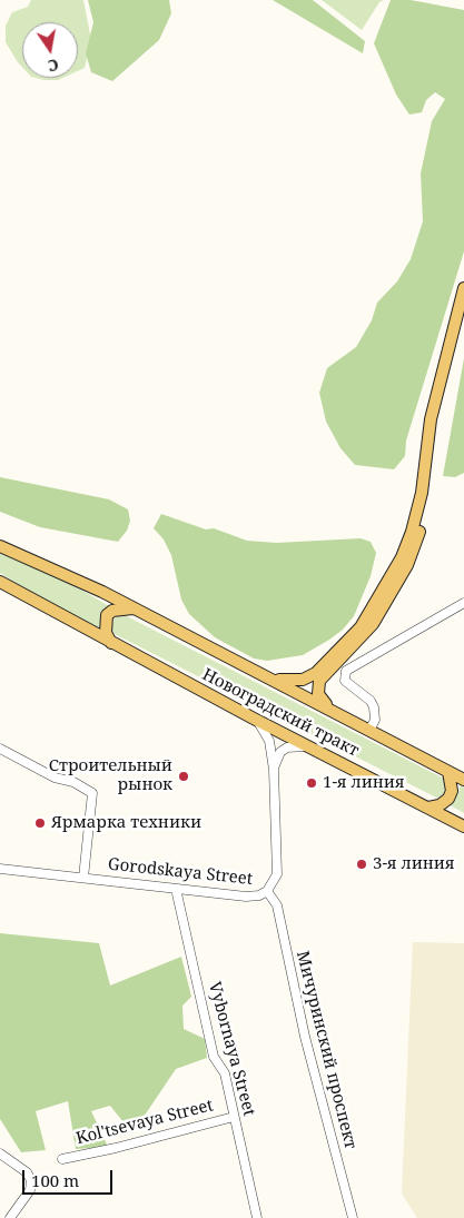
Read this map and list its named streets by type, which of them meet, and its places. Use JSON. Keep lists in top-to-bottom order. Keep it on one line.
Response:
{"streets":{"main road":["Новоградский тракт"],"street":["Gorodskaya Street","Vybornaya Street","Мичуринский проспект","Kol'tsevaya Street"]},"crossings":[["Новоградский тракт","Gorodskaya Street"],["Gorodskaya Street","Vybornaya Street"],["Gorodskaya Street","Мичуринский проспект"],["Vybornaya Street","Kol'tsevaya Street"]],"places":["Строительный рынок","1-я линия","Ярмарка техники","3-я линия"],"scale_bar":"100 m","north":"bottom"}
